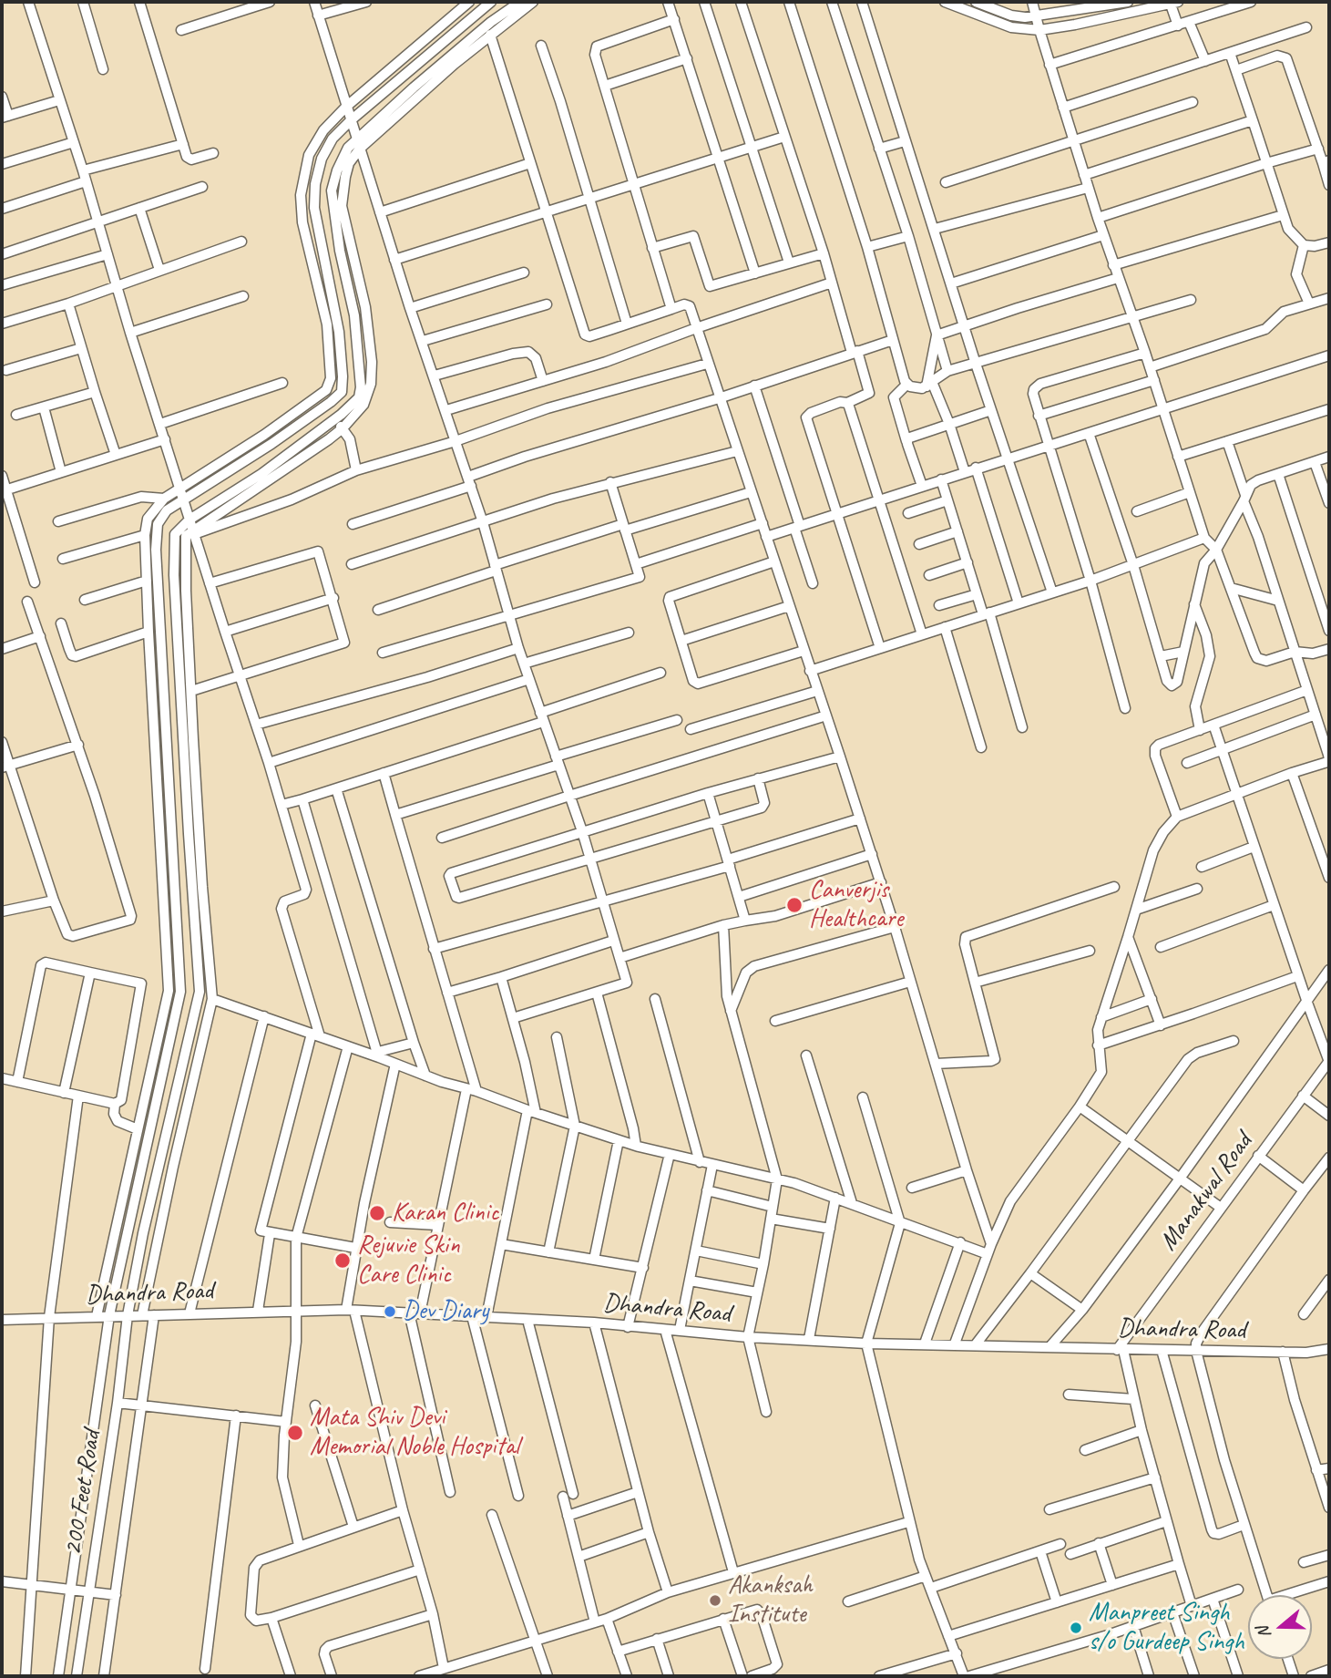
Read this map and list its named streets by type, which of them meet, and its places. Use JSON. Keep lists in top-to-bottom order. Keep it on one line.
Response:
{"streets":{"street":["Manakwal Road","Dhandra Road","200 Feet Road"]},"crossings":[["Manakwal Road","Dhandra Road"],["Dhandra Road","200 Feet Road"]],"places":["Canverjis Healthcare","Karan Clinic","Rejuvie Skin Care Clinic","Dev Diary","Mata Shiv Devi Memorial Noble Hospital","Akanksah Institute","Manpreet Singh s/o Gurdeep Singh"],"north":"left"}
